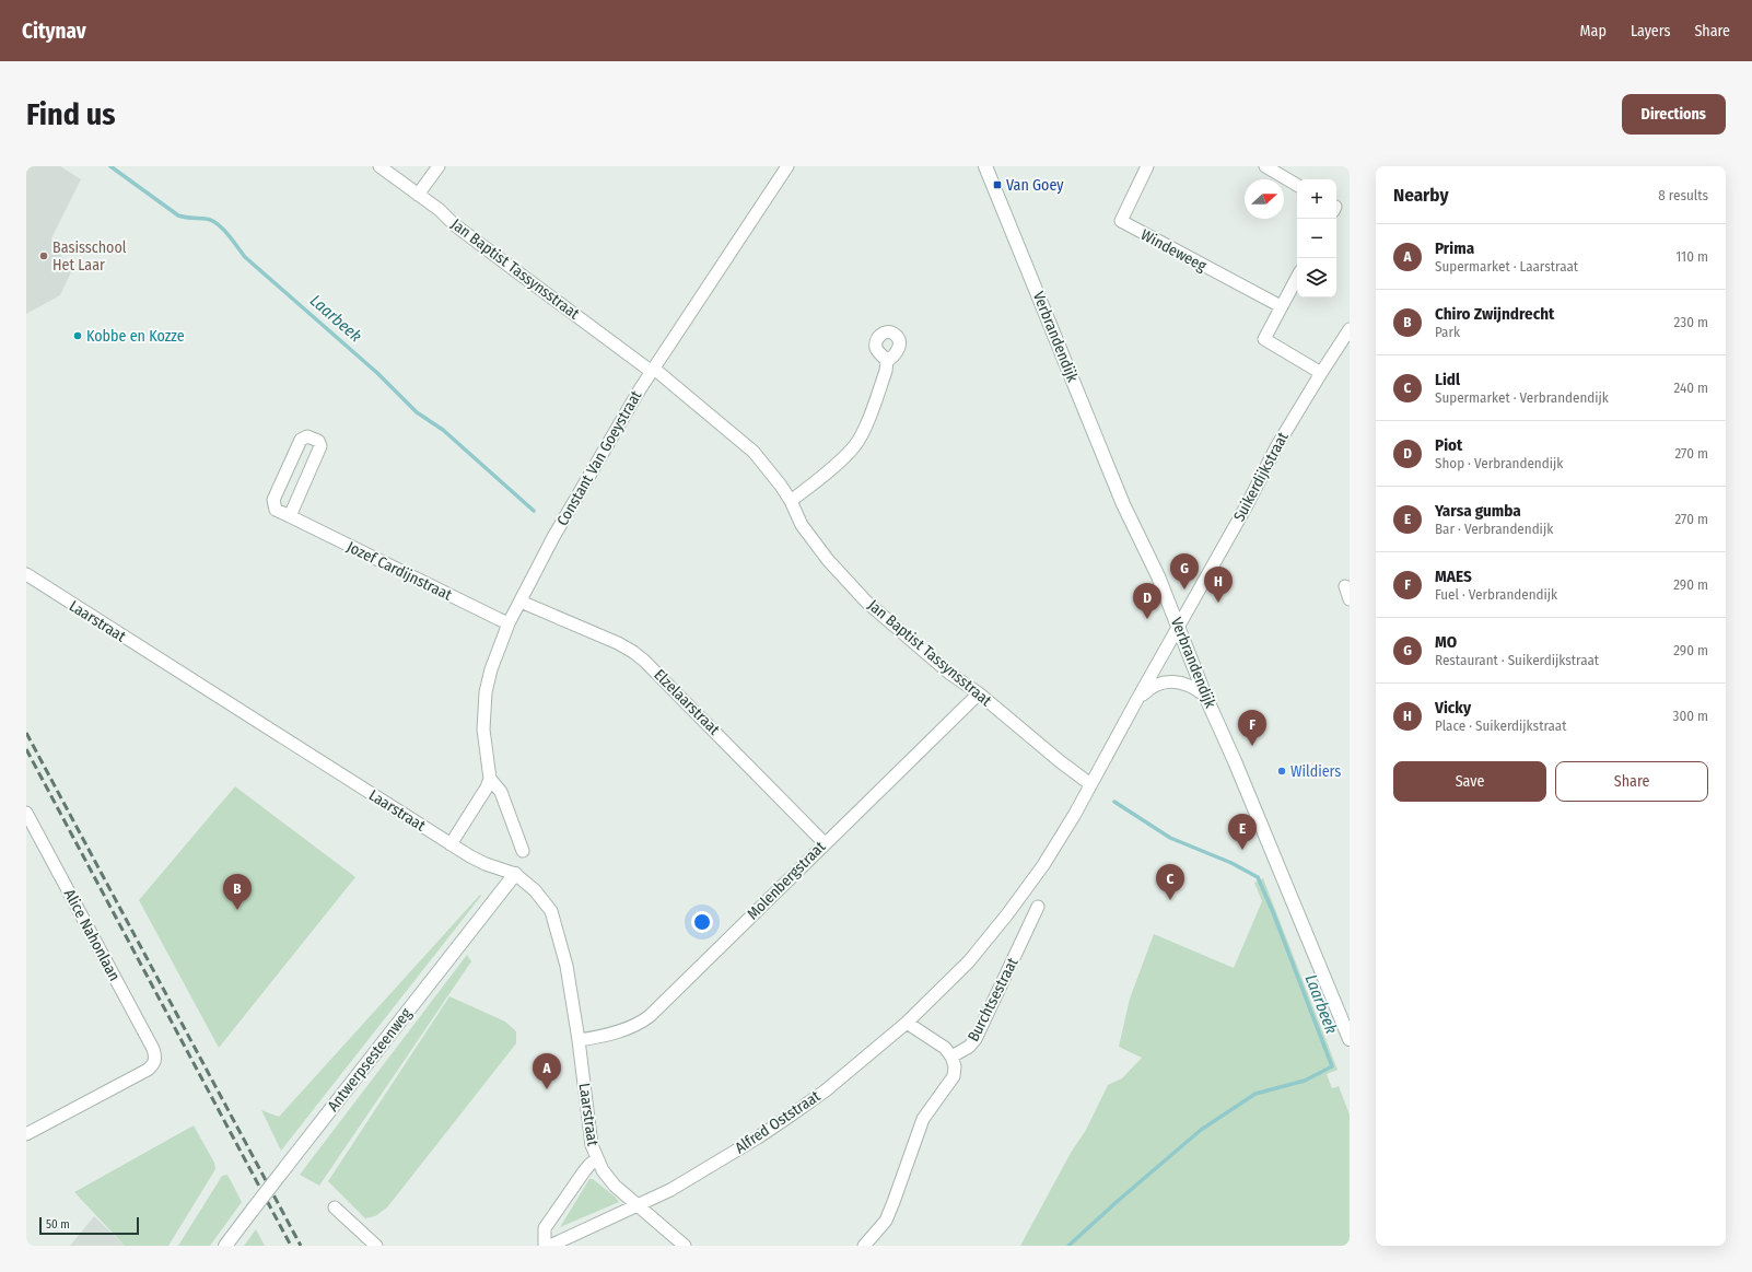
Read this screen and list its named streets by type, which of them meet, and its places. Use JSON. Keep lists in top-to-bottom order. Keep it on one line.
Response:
{"streets":{"main road":["Verbrandendijk","Antwerpsesteenweg"],"street":["Windeweeg","Jan Baptist Tassynsstraat","Constant Van Goeystraat","Suikerdijkstraat","Jozef Cardijnstraat","Laarstraat","Elzelaarstraat","Molenbergstraat","Alice Nahonlaan","Burchtsestraat","Alfred Oststraat"]},"crossings":[["Jan Baptist Tassynsstraat","Constant Van Goeystraat"],["Jan Baptist Tassynsstraat","Molenbergstraat"],["Jan Baptist Tassynsstraat","Alfred Oststraat"],["Verbrandendijk","Suikerdijkstraat"],["Constant Van Goeystraat","Jozef Cardijnstraat"],["Constant Van Goeystraat","Elzelaarstraat"],["Laarstraat","Molenbergstraat"],["Laarstraat","Antwerpsesteenweg"],["Laarstraat","Alfred Oststraat"],["Elzelaarstraat","Molenbergstraat"]],"water":["Laarbeek"],"places":{"transit":["Van Goey"],"other":["Basisschool Het Laar","Kobbe en Kozze","Wildiers"]},"scale_bar":"50 m","north":"right","page":{"header":"Citynav","nav":["Map","Layers","Share"],"buttons":["Directions",["Save","Share"]],"title":"Find us","heading":["Nearby","8 results"],"map_buttons":["+","−"],"list":[{"mark":"A","name":"Prima","note":"Supermarket · Laarstraat","value":"110 m"},{"mark":"B","name":"Chiro Zwijndrecht","note":"Park","value":"230 m"},{"mark":"C","name":"Lidl","note":"Supermarket · Verbrandendijk","value":"240 m"},{"mark":"D","name":"Piot","note":"Shop · Verbrandendijk","value":"270 m"},{"mark":"E","name":"Yarsa gumba","note":"Bar · Verbrandendijk","value":"270 m"},{"mark":"F","name":"MAES","note":"Fuel · Verbrandendijk","value":"290 m"},{"mark":"G","name":"MO","note":"Restaurant · Suikerdijkstraat","value":"290 m"},{"mark":"H","name":"Vicky","note":"Place · Suikerdijkstraat","value":"300 m"}],"pins":["G","H","D","F","E","C","B","A"],"scale":"50 m"}}
